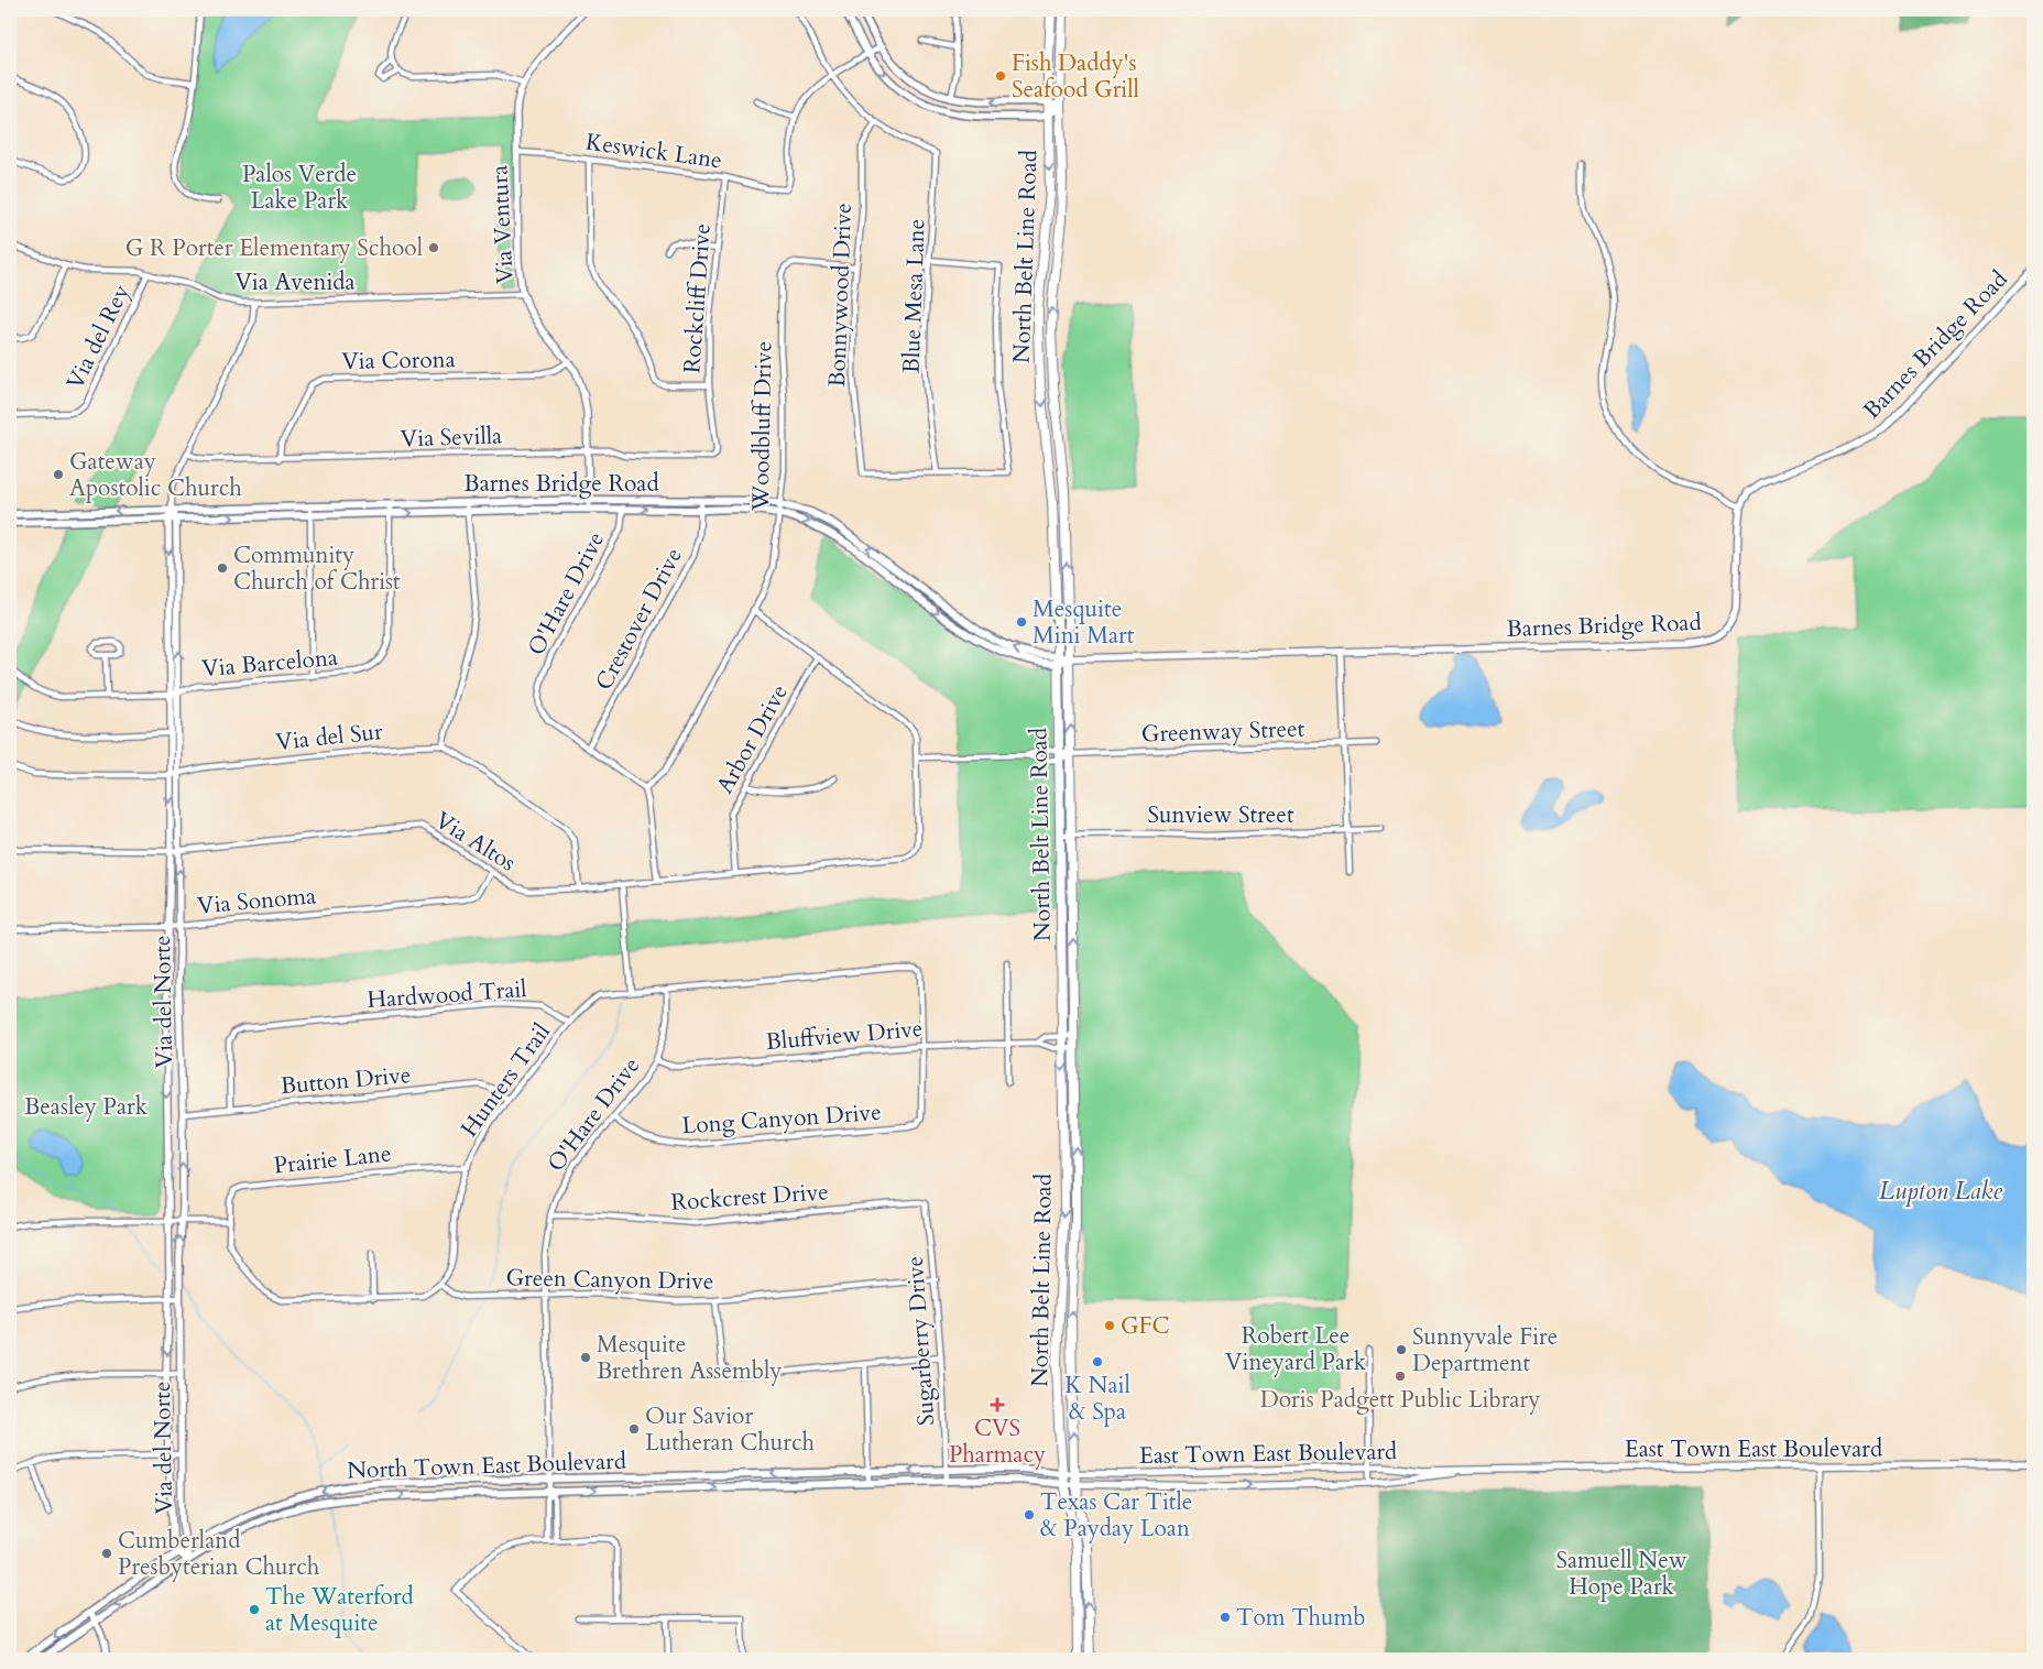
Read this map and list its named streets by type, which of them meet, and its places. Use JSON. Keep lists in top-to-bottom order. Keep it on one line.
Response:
{"streets":{"main road":["North Belt Line Road","Barnes Bridge Road","North Town East Boulevard"],"street":["Keswick Lane","Via Ventura","Via Avenida","Bonnywood Drive","Blue Mesa Lane","Rockcliff Drive","Via del Rey","Via Corona","Woodbluff Drive","Via Sevilla","O'Hare Drive","Crestover Drive","Via Barcelona","Greenway Street","Via del Sur","Arbor Drive","Sunview Street","Via Altos","Via Sonoma","Hardwood Trail","Via del Norte","Bluffview Drive","Button Drive","Hunters Trail","Long Canyon Drive","Prairie Lane","Rockcrest Drive","Green Canyon Drive","Sugarberry Drive","East Town East Boulevard"]},"crossings":[["Keswick Lane","Via Ventura"],["Keswick Lane","Rockcliff Drive"],["Via Ventura","Via Avenida"],["Via Ventura","Barnes Bridge Road"],["Via Ventura","Via Corona"],["Via Ventura","Via Sevilla"],["North Belt Line Road","Barnes Bridge Road"],["North Belt Line Road","Greenway Street"],["North Belt Line Road","Sunview Street"],["North Belt Line Road","Bluffview Drive"],["North Belt Line Road","East Town East Boulevard"],["North Belt Line Road","North Town East Boulevard"],["Via Avenida","Via del Rey"],["Via Avenida","Via del Norte"],["Bonnywood Drive","Blue Mesa Lane"],["Bonnywood Drive","Woodbluff Drive"],["Rockcliff Drive","Via Sevilla"],["Barnes Bridge Road","Woodbluff Drive"],["Barnes Bridge Road","O'Hare Drive"],["Barnes Bridge Road","Crestover Drive"],["Barnes Bridge Road","Via Barcelona"],["Barnes Bridge Road","Via del Norte"],["Via Corona","Via Sevilla"],["Woodbluff Drive","O'Hare Drive"],["Via Sevilla","Via del Norte"],["O'Hare Drive","Crestover Drive"],["O'Hare Drive","Bluffview Drive"],["O'Hare Drive","Long Canyon Drive"],["O'Hare Drive","Rockcrest Drive"],["O'Hare Drive","Green Canyon Drive"],["O'Hare Drive","North Town East Boulevard"],["Via Barcelona","Via del Norte"],["Via del Sur","Via del Norte"],["Arbor Drive","Via Altos"],["Via Altos","Via Sonoma"],["Via Altos","Via del Norte"],["Via Sonoma","Via del Norte"],["Hardwood Trail","Button Drive"],["Hardwood Trail","Hunters Trail"],["Via del Norte","Button Drive"],["Via del Norte","North Town East Boulevard"],["Bluffview Drive","Long Canyon Drive"],["Button Drive","Hunters Trail"],["Hunters Trail","Prairie Lane"],["Hunters Trail","Green Canyon Drive"],["Rockcrest Drive","Sugarberry Drive"],["Green Canyon Drive","Sugarberry Drive"],["Sugarberry Drive","North Town East Boulevard"],["East Town East Boulevard","North Town East Boulevard"]],"water":["Lupton Lake"],"parks":["Palos Verde Lake Park","Beasley Park","Robert Lee Vineyard Park","Samuell New Hope Park"],"places":{"other":["Fish Daddy's Seafood Grill","G R Porter Elementary School","Gateway Apostolic Church","Community Church of Christ","Mesquite Mini Mart","GFC","Sunnyvale Fire Department","Mesquite Brethren Assembly","K Nail & Spa","Doris Padgett Public Library","Our Savior Lutheran Church","Texas Car Title & Payday Loan","Cumberland Presbyterian Church","The Waterford at Mesquite","Tom Thumb"],"health":["CVS Pharmacy"]}}
